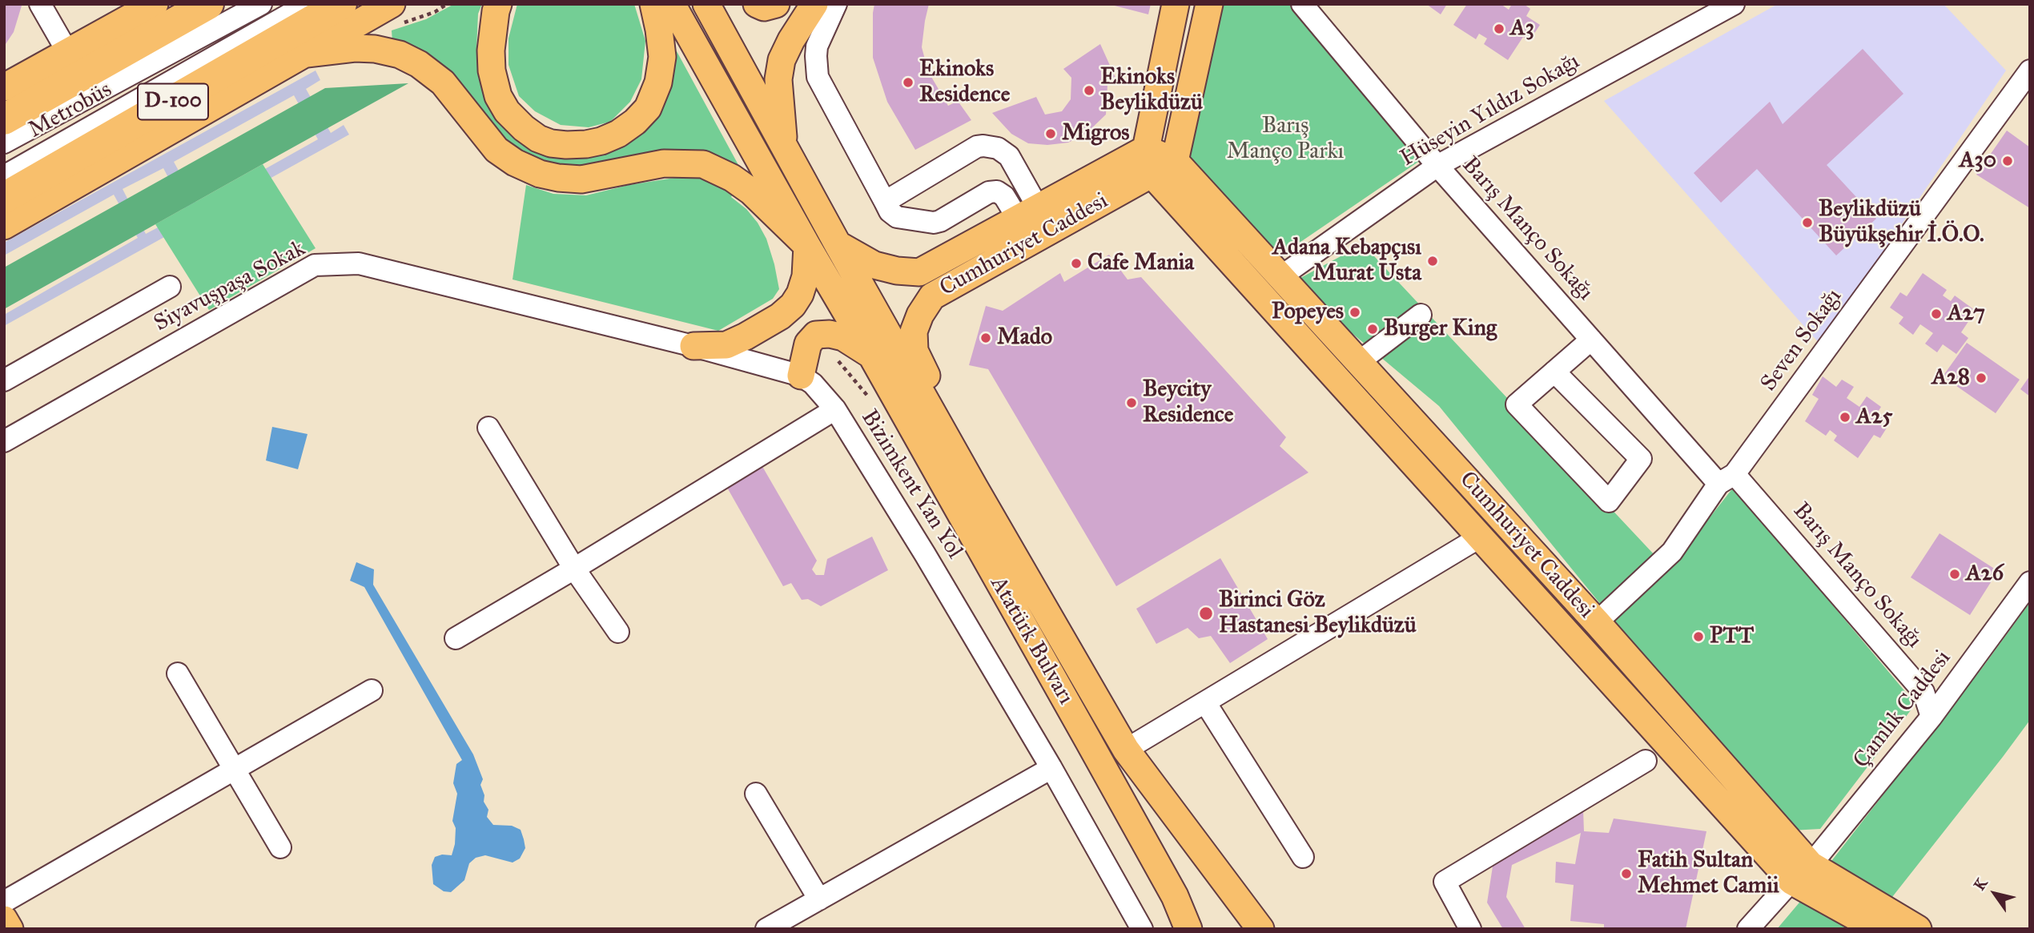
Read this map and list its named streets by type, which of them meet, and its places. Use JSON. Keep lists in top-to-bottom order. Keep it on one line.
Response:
{"streets":{"highway":["D-100"],"main road":["Cumhuriyet Caddesi","Atatürk Bulvarı"],"street":["Metrobüs","Hüseyin Yıldız Sokağı","Barış Manço Sokağı","Siyavuşpaşa Sokak","Seven Sokağı","Bizimkent Yan Yol","Çamlık Caddesi"]},"crossings":[["Hüseyin Yıldız Sokağı","Barış Manço Sokağı"],["Hüseyin Yıldız Sokağı","Cumhuriyet Caddesi"],["Barış Manço Sokağı","Seven Sokağı"],["Barış Manço Sokağı","Çamlık Caddesi"],["Cumhuriyet Caddesi","Seven Sokağı"],["Cumhuriyet Caddesi","Atatürk Bulvarı"],["Cumhuriyet Caddesi","Çamlık Caddesi"],["Siyavuşpaşa Sokak","Bizimkent Yan Yol"]],"parks":["Barış Manço Parkı"],"places":["A3","Ekinoks Residence","Ekinoks Beylikdüzü","Migros","A30","Beylikdüzü Büyükşehir İ.Ö.O.","Adana Kebapçısı Murat Usta","Cafe Mania","Popeyes","A27","Burger King","Mado","A28","Beycity Residence","A25","A26","Birinci Göz Hastanesi Beylikdüzü","PTT","Fatih Sultan Mehmet Camii"],"north":"top left"}
